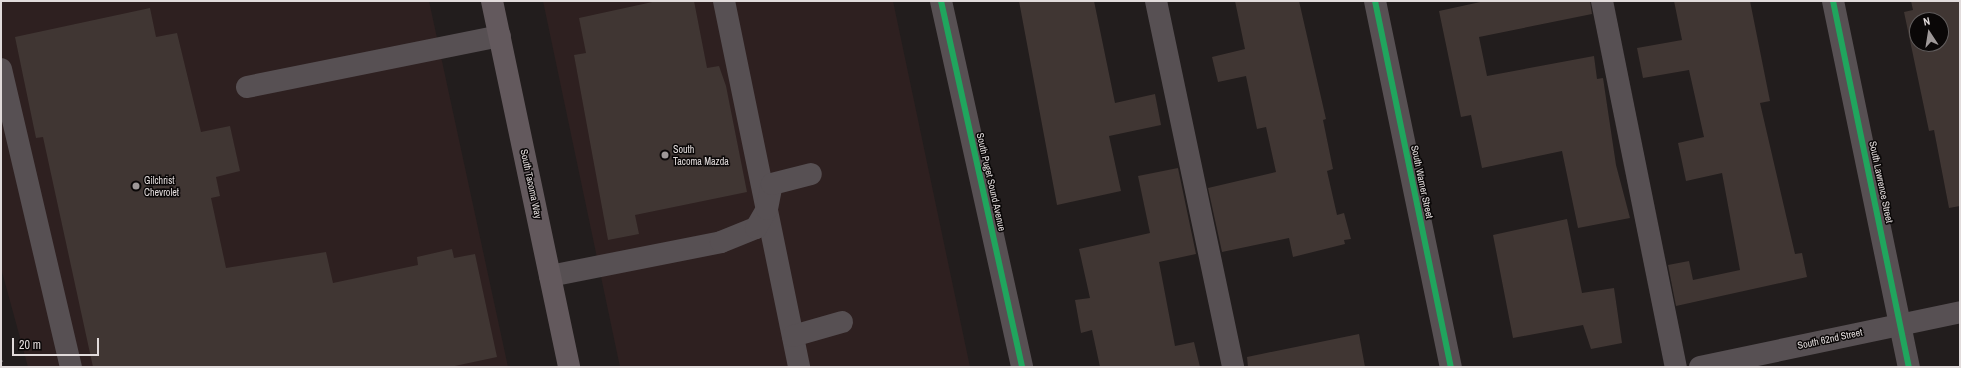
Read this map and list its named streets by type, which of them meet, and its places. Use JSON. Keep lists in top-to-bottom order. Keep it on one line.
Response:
{"streets":{"main road":["South Tacoma Way"],"street":["South Puget Sound Avenue","South Warner Street","South Lawrence Street","South 62nd Street"]},"crossings":[["South Lawrence Street","South 62nd Street"]],"places":["South Tacoma Mazda","Gilchrist Chevrolet"],"scale_bar":"20 m","north":"top"}
